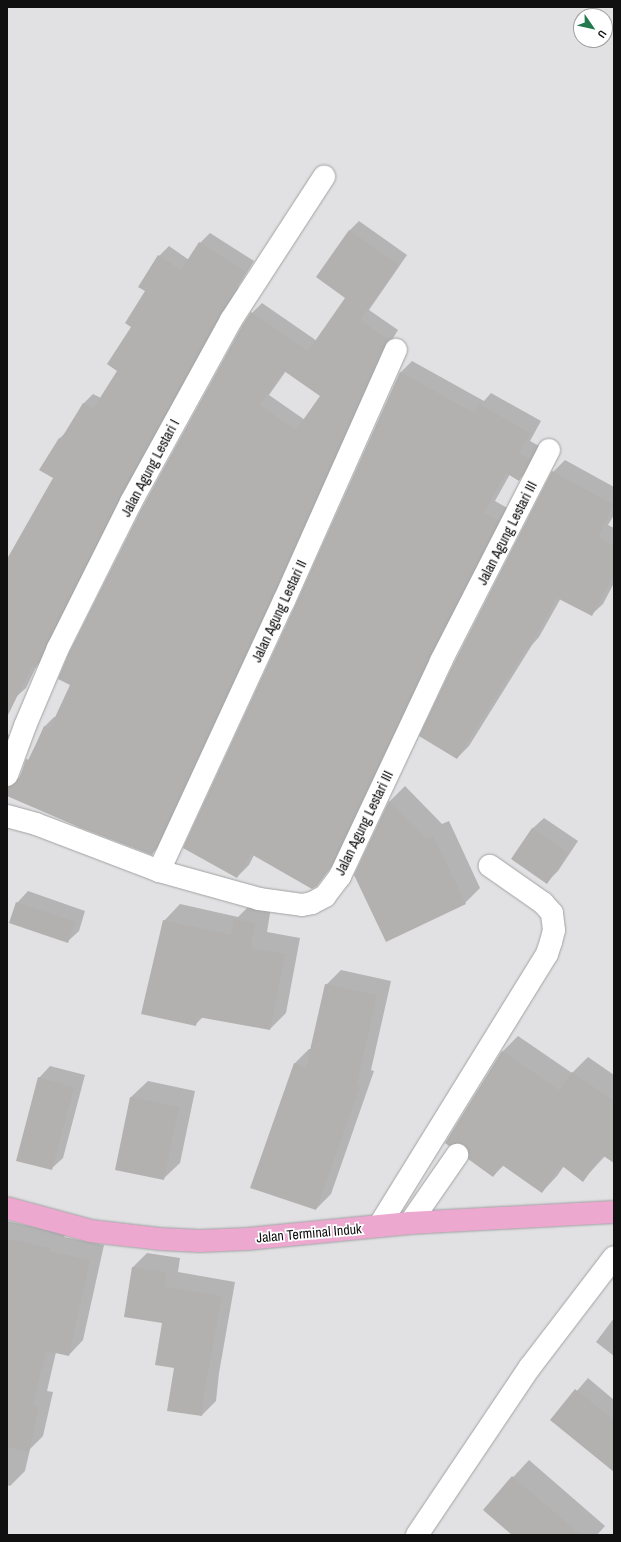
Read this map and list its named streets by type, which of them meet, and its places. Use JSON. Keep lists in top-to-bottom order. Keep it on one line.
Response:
{"streets":{"highway":["Jalan Terminal Induk"],"street":["Jalan Agung Lestari I","Jalan Agung Lestari III","Jalan Agung Lestari II"]},"crossings":[["Jalan Agung Lestari III","Jalan Agung Lestari II"]],"north":"bottom right"}
